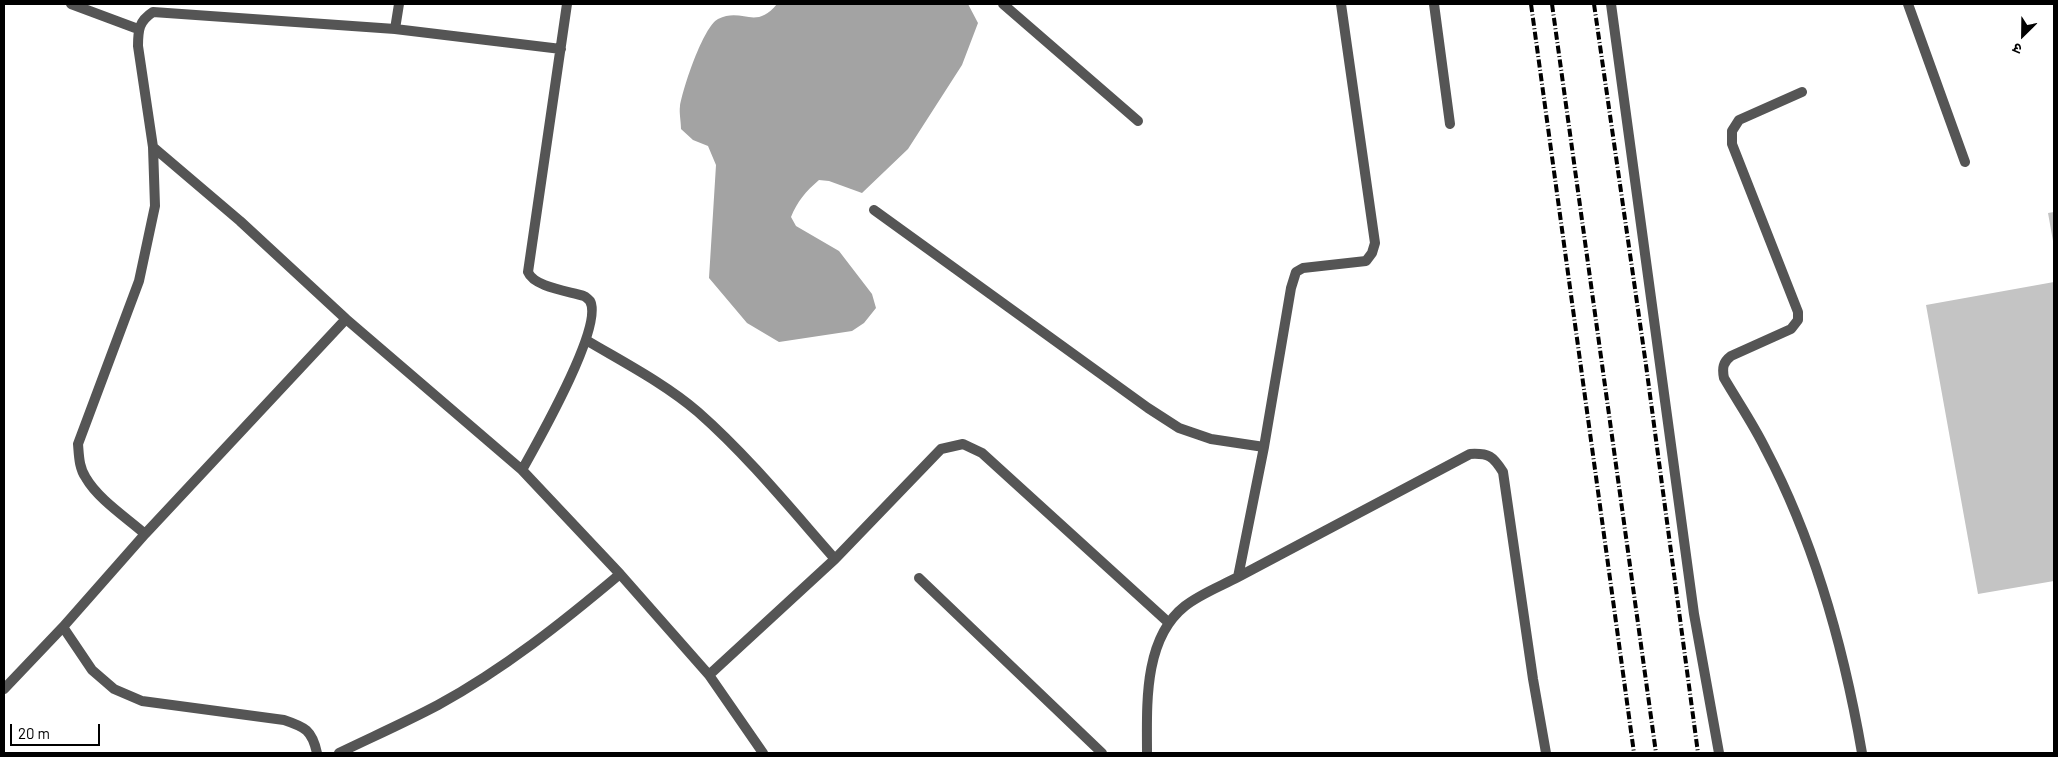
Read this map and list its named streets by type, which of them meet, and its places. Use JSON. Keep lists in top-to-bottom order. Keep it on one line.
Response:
{"scale_bar":"20 m","north":"bottom left"}
